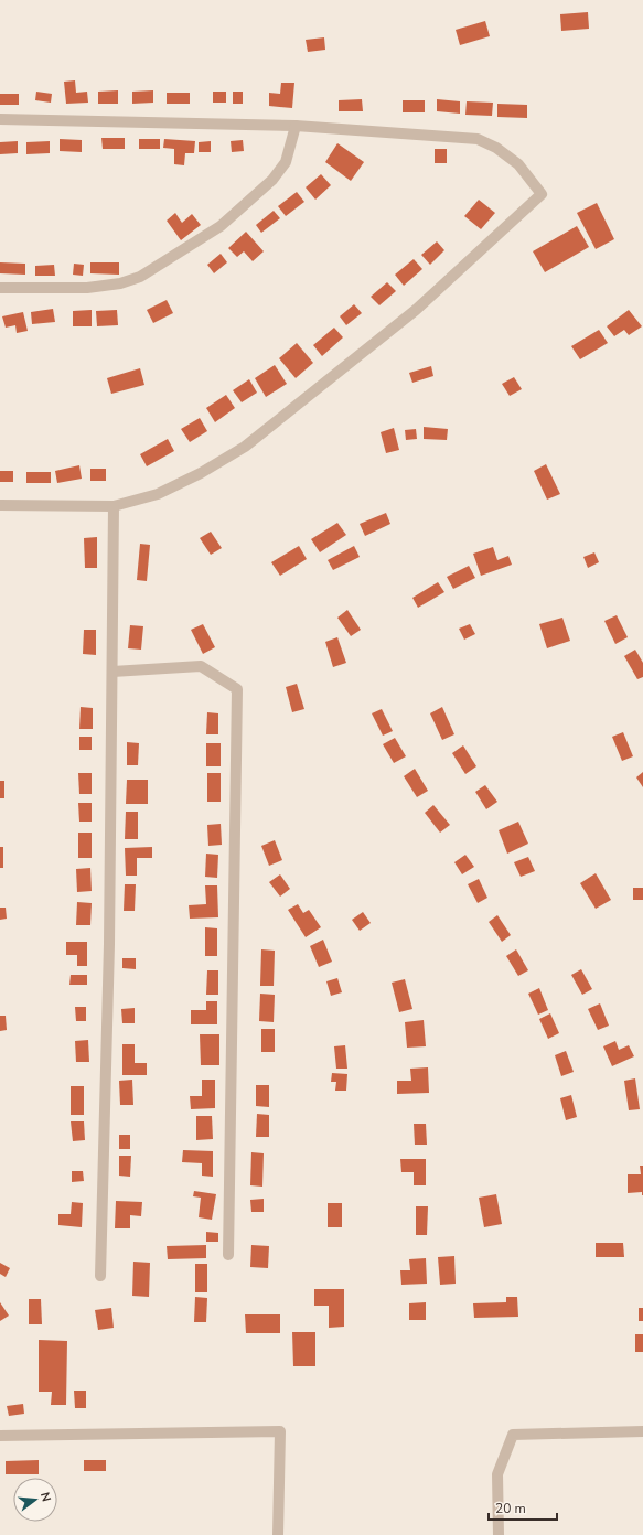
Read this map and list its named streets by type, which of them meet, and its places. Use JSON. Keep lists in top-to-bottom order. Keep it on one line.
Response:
{"scale_bar":"20 m","north":"right"}
